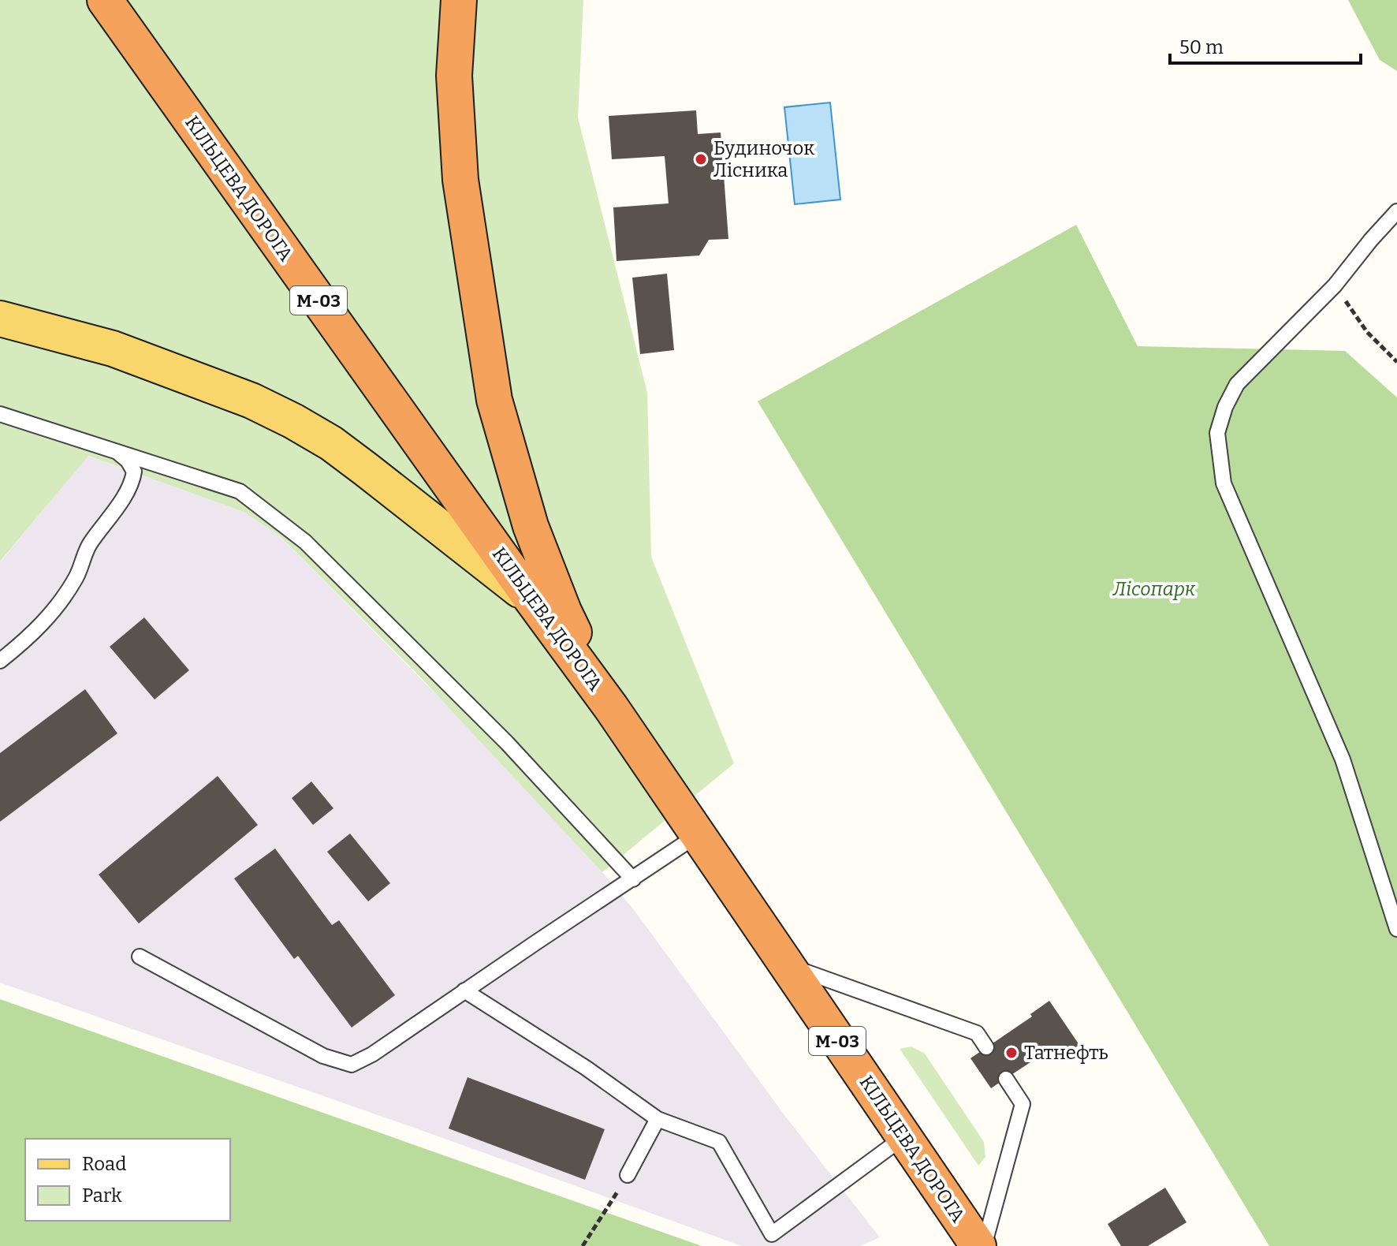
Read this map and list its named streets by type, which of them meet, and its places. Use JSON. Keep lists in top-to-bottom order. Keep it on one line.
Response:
{"streets":{"highway":["КІЛЬЦЕВА ДОРОГА","М-03"]},"parks":["Лісопарк"],"places":["Будиночок Лісника","Татнефть"],"legend":["Road","Park"],"scale_bar":"50 m"}
